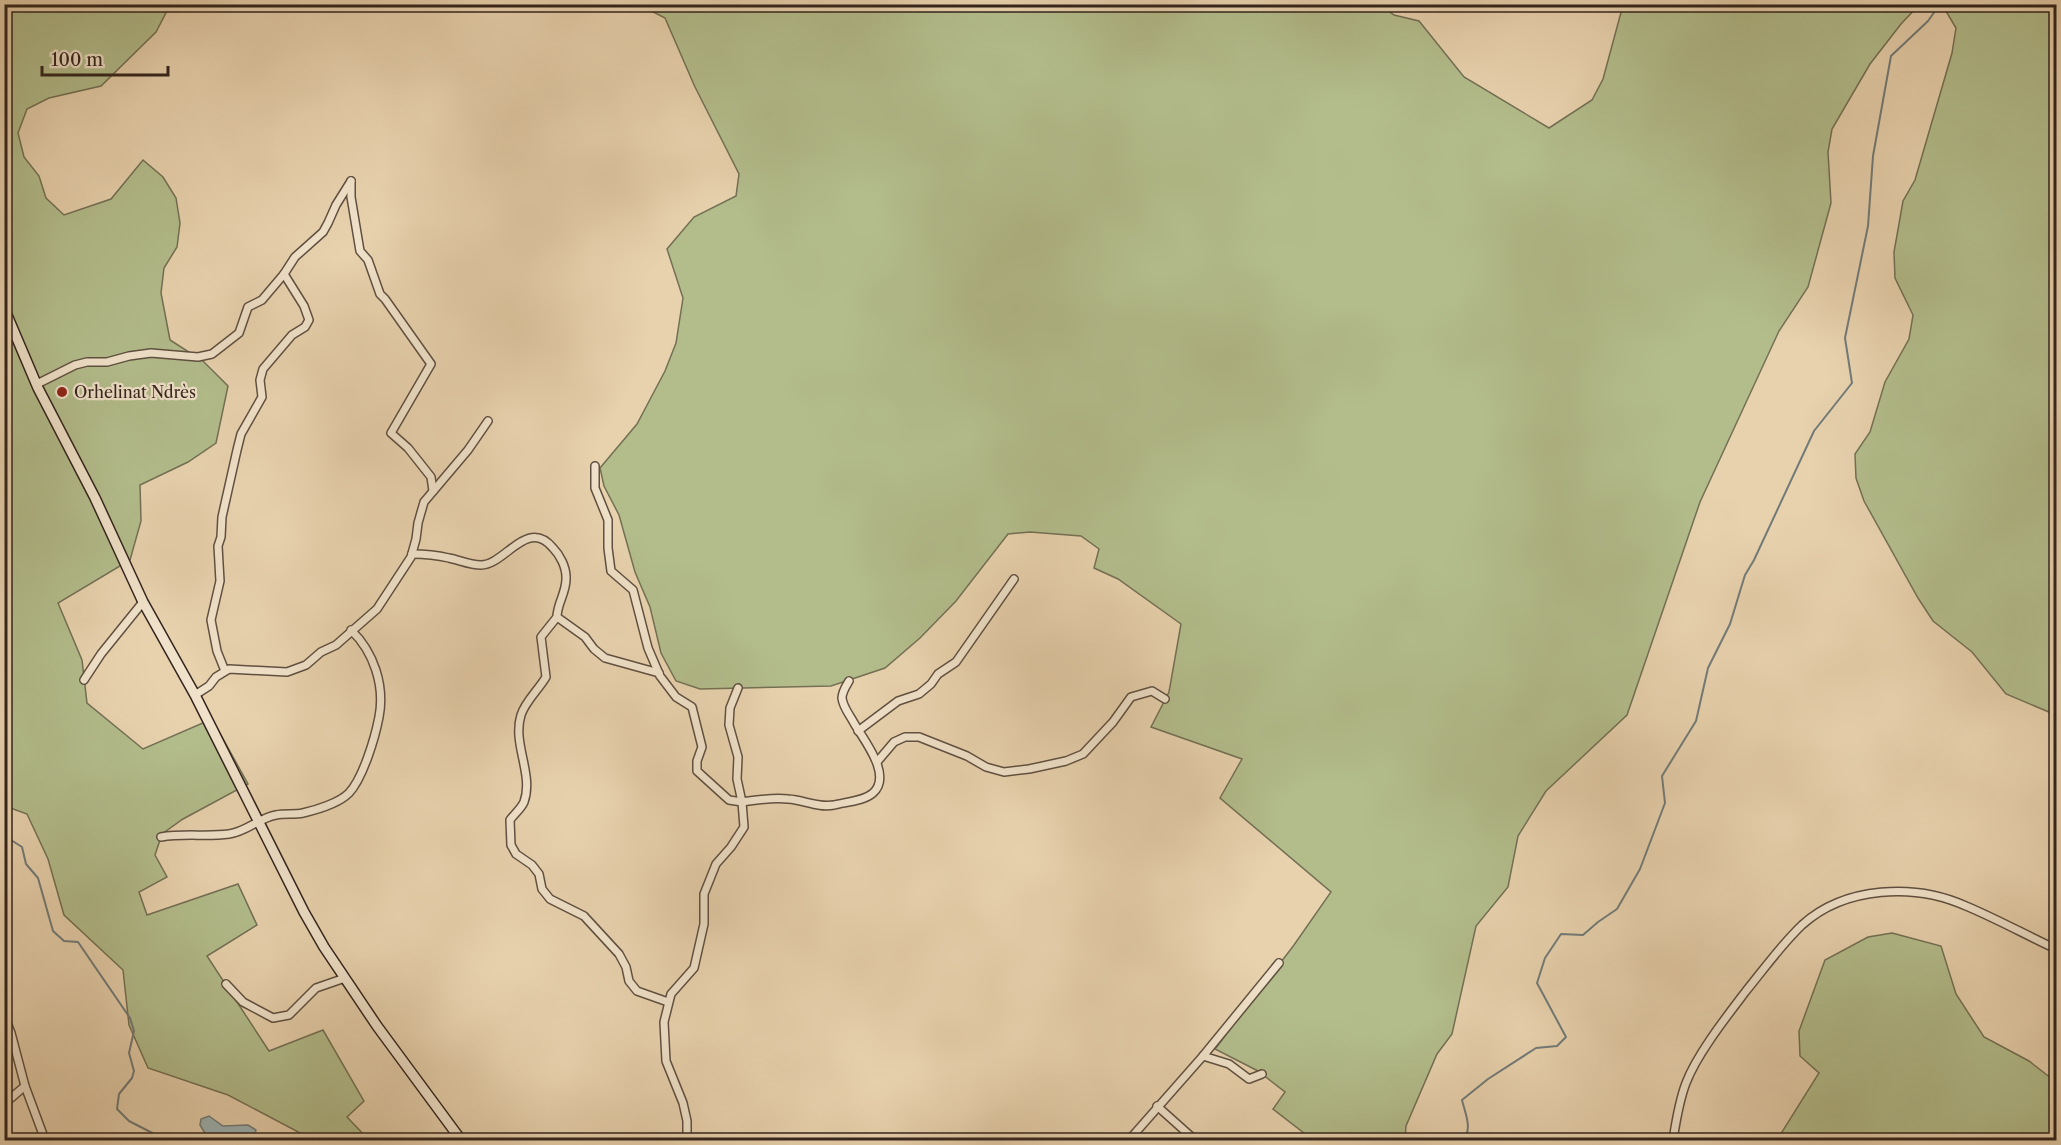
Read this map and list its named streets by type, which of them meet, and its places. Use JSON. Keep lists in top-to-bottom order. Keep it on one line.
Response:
{"places":["Orhelinat Ndrès"],"scale_bar":"100 m"}
